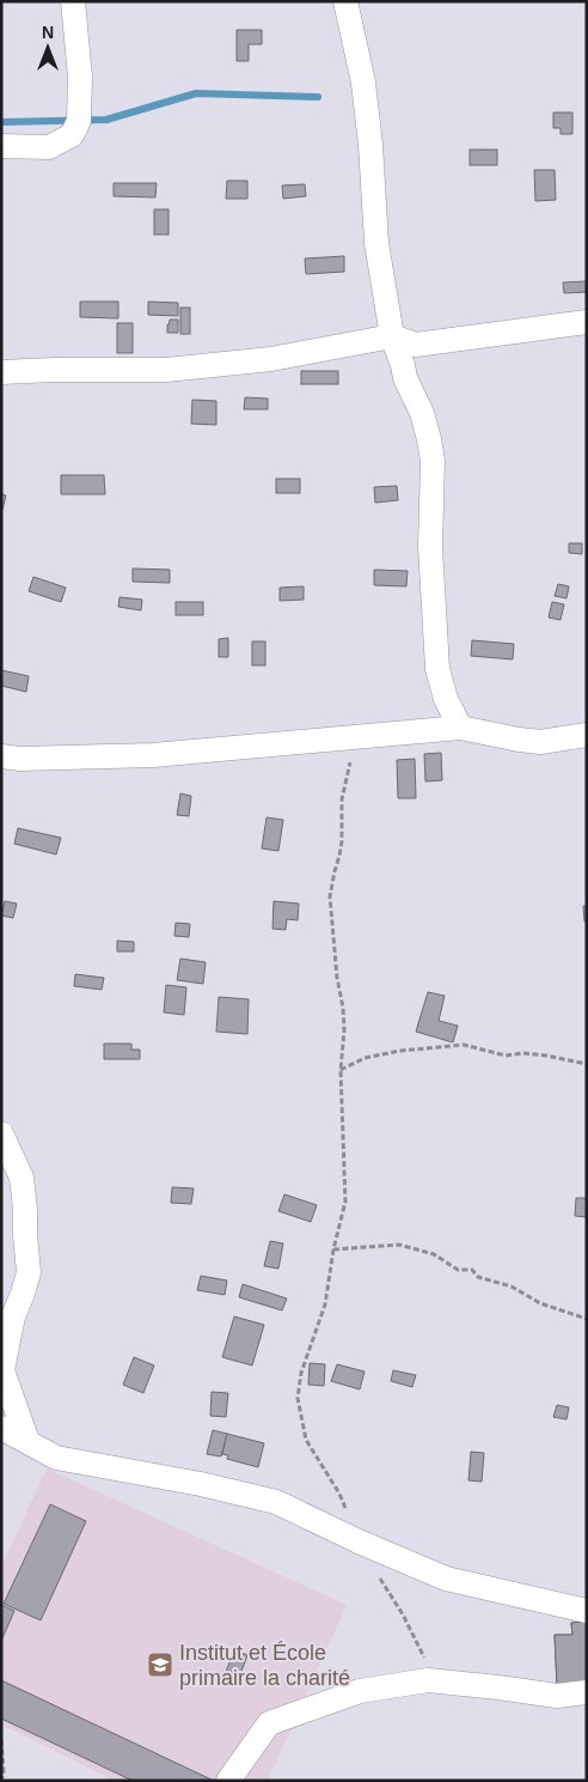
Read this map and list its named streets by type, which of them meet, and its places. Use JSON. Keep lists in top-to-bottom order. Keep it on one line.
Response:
{"places":{"school or university":["Institut et École primaire la charité"]},"north":"top"}
